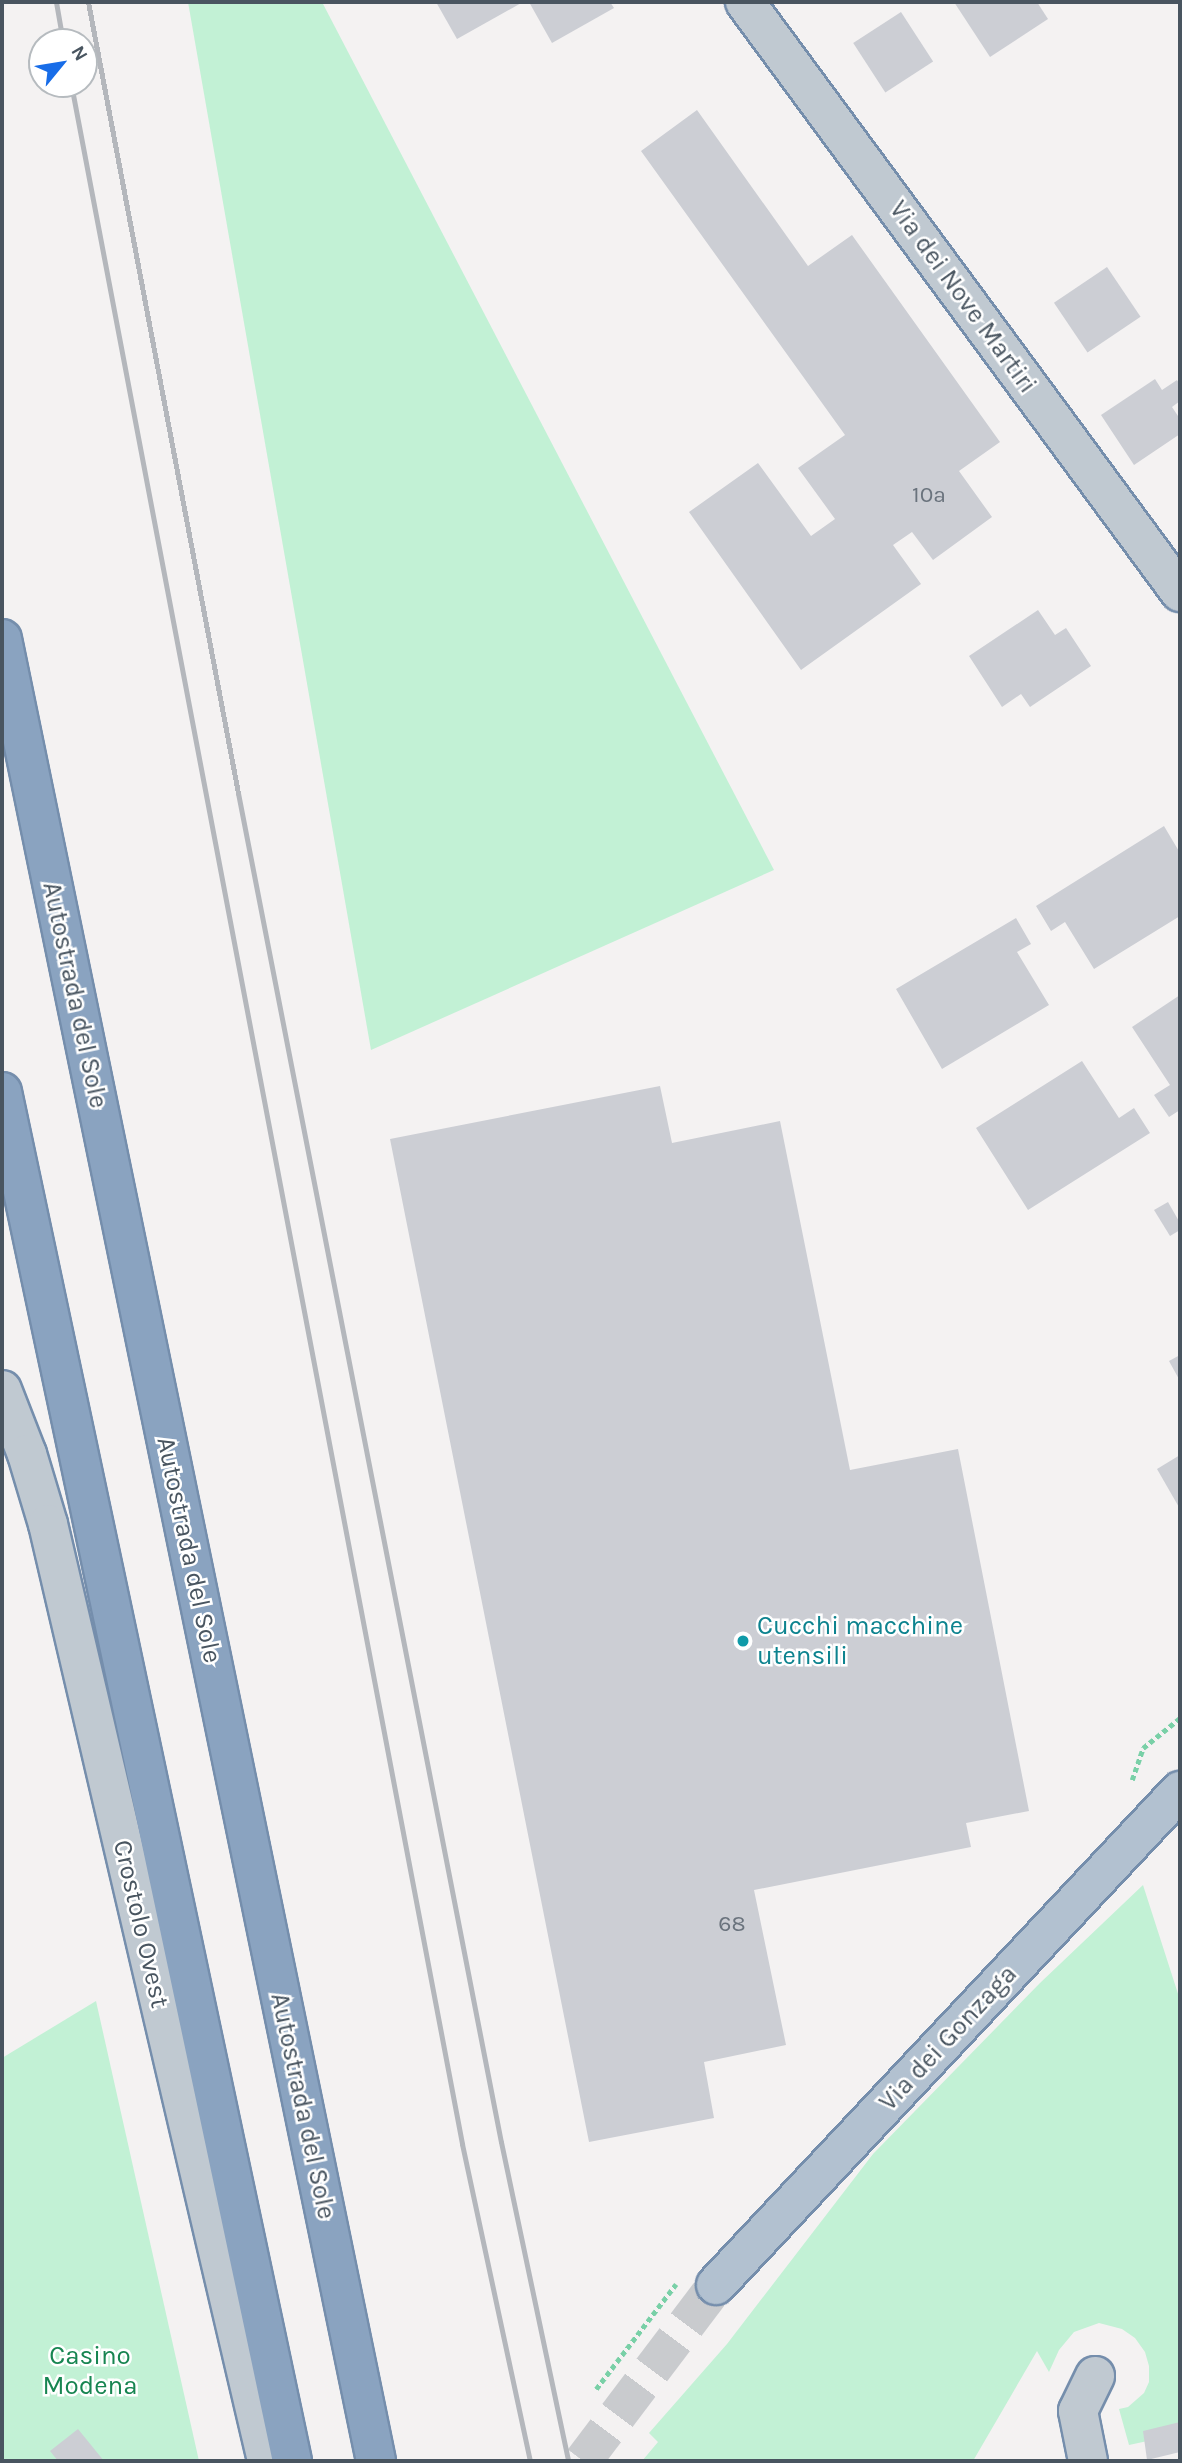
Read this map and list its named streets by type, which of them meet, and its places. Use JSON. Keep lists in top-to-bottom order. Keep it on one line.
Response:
{"streets":{"highway":["Autostrada del Sole"],"main road":["Via dei Gonzaga"],"street":["Via dei Nove Martiri","Crostolo Ovest"]},"parks":["Casino Modena"],"places":["Cucchi macchine utensili"],"house_numbers":["10a","68"],"north":"top right"}
